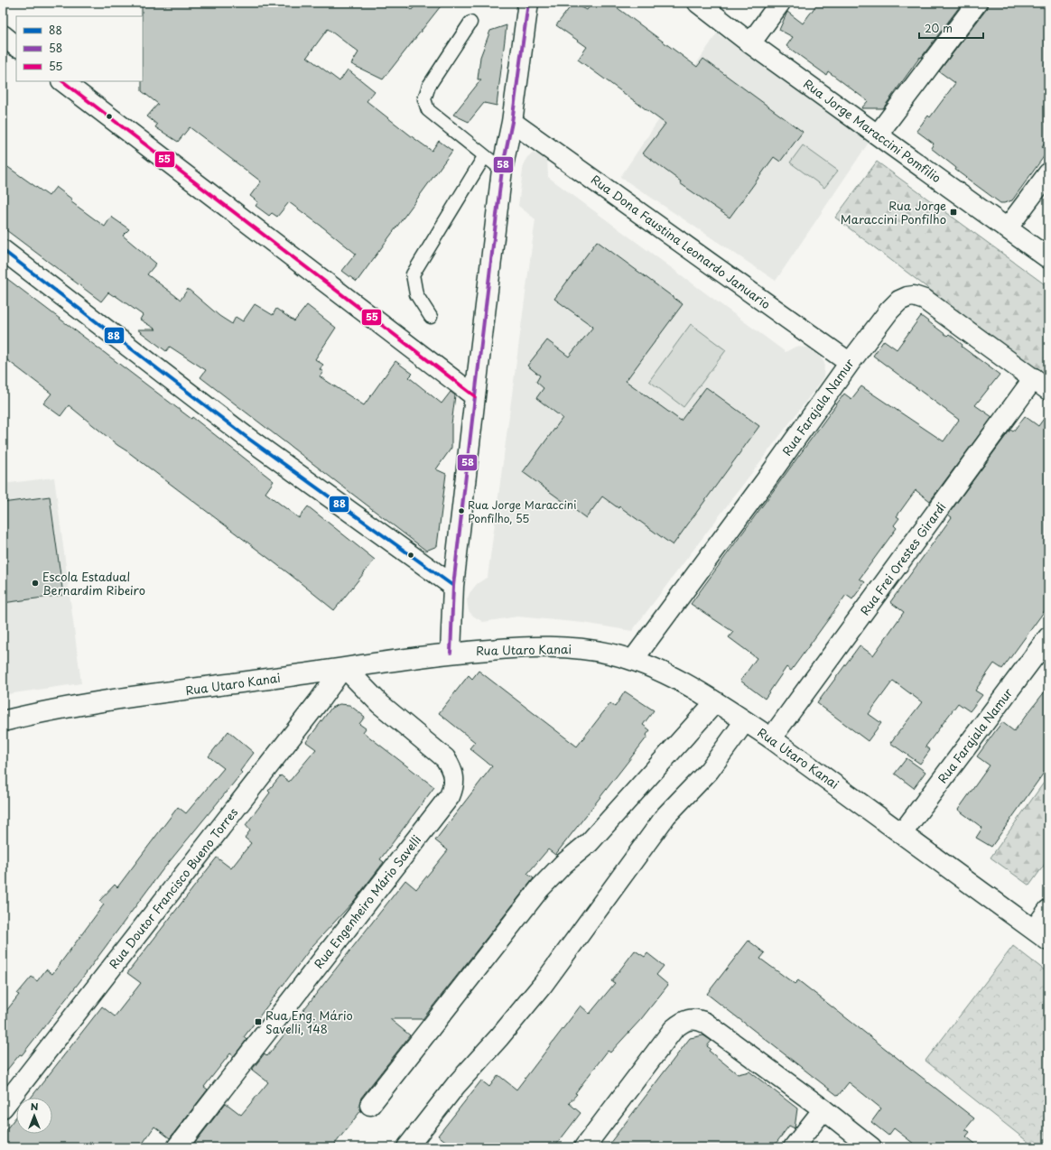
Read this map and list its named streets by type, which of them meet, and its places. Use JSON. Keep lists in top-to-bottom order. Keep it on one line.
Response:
{"streets":{"street":["Rua Jorge Maraccini Pomfilio","Rua Dona Faustina Leonardo Januario","Rua Farajala Namur","Rua Frei Orestes Girardi","Rua Utaro Kanai","Rua Doutor Francisco Bueno Torres","Rua Engenheiro Mário Savelli"]},"crossings":[["Rua Dona Faustina Leonardo Januario","Rua Farajala Namur"],["Rua Farajala Namur","Rua Frei Orestes Girardi"],["Rua Farajala Namur","Rua Utaro Kanai"],["Rua Frei Orestes Girardi","Rua Utaro Kanai"],["Rua Utaro Kanai","Rua Doutor Francisco Bueno Torres"],["Rua Utaro Kanai","Rua Engenheiro Mário Savelli"],["Rua Doutor Francisco Bueno Torres","Rua Engenheiro Mário Savelli"]],"places":{"transit":["Rua Jorge Maraccini Ponfilho","Rua Eng. Mário Savelli, 148"],"other":["Rua Jorge Maraccini Ponfilho, 55","Escola Estadual Bernardim Ribeiro"]},"lines":["transit line 58","transit line 55","transit line 88"],"legend":["88","58","55"],"scale_bar":"20 m","north":"top"}
